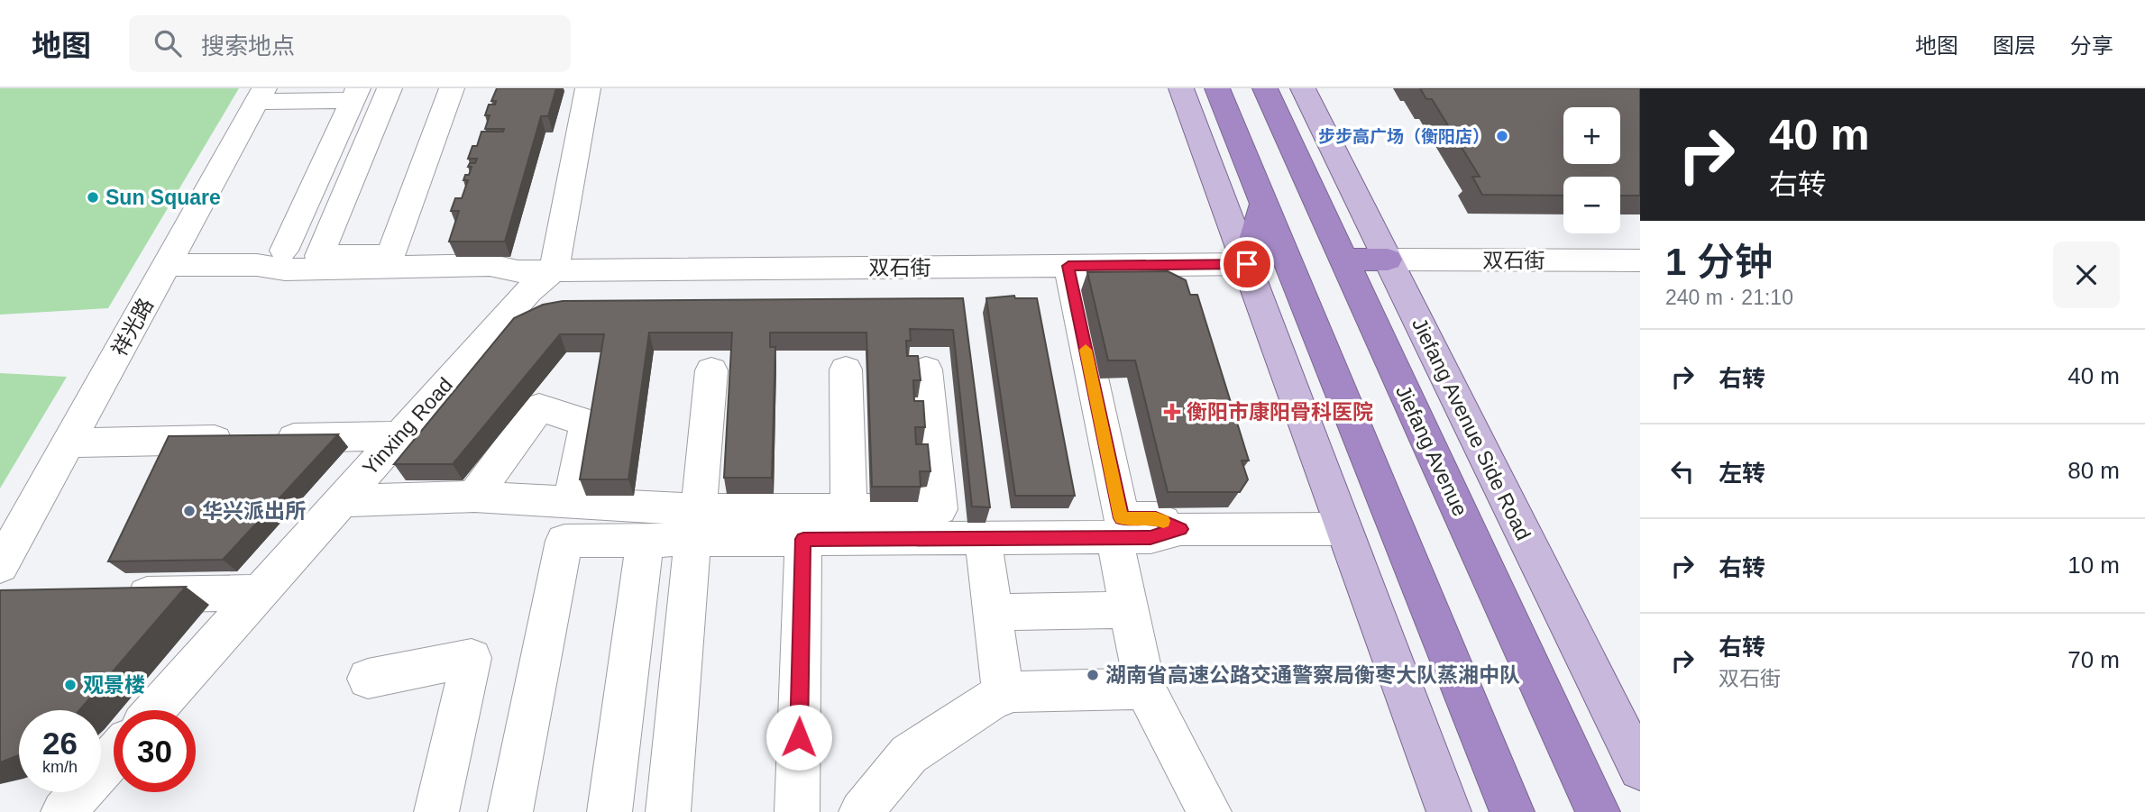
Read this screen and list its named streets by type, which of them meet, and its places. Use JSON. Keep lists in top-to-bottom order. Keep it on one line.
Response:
{"streets":{"highway":["Jiefang Avenue"],"main road":["Jiefang Avenue Side Road"],"street":["双石街","祥光路","Yinxing Road"]},"crossings":[["双石街","祥光路"],["双石街","Yinxing Road"],["双石街","Jiefang Avenue Side Road"]],"places":{"other":["步步高广场（衡阳店）","Sun Square","华兴派出所","湖南省高速公路交通警察局衡枣大队蒸湘中队","观景楼"],"health":["衡阳市康阳骨科医院"]},"page":{"header":"地图","search":"搜索地点","nav":["地图","图层","分享"],"turn":["40 m","右转"],"map_buttons":["+","−"],"heading":["1 分钟","240 m · 21:10"],"list":[{"name":"右转","value":"40 m"},{"name":"左转","value":"80 m"},{"name":"右转","value":"10 m"},{"name":"右转","note":"双石街","value":"70 m"}],"speed":"26 km/h","limit":"30"}}
